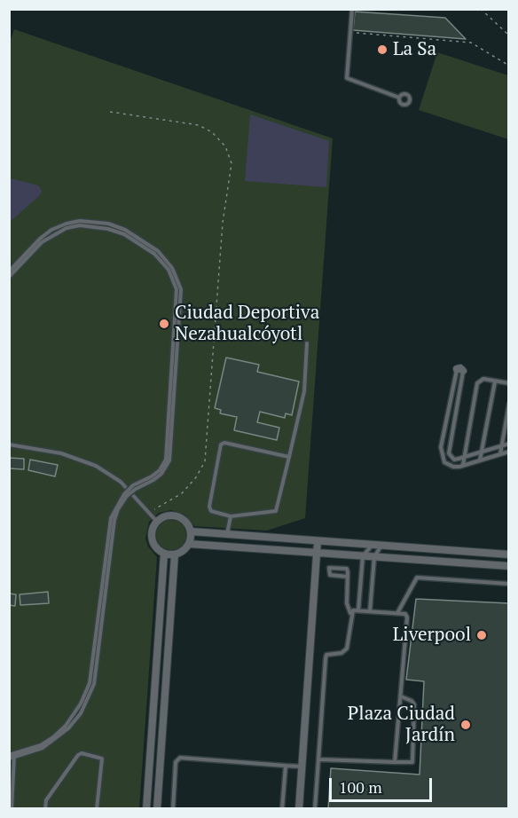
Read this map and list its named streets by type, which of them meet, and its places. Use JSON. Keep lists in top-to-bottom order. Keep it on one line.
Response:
{"places":["La Sa","Ciudad Deportiva Nezahualcóyotl","Liverpool","Plaza Ciudad Jardín"],"scale_bar":"100 m"}
